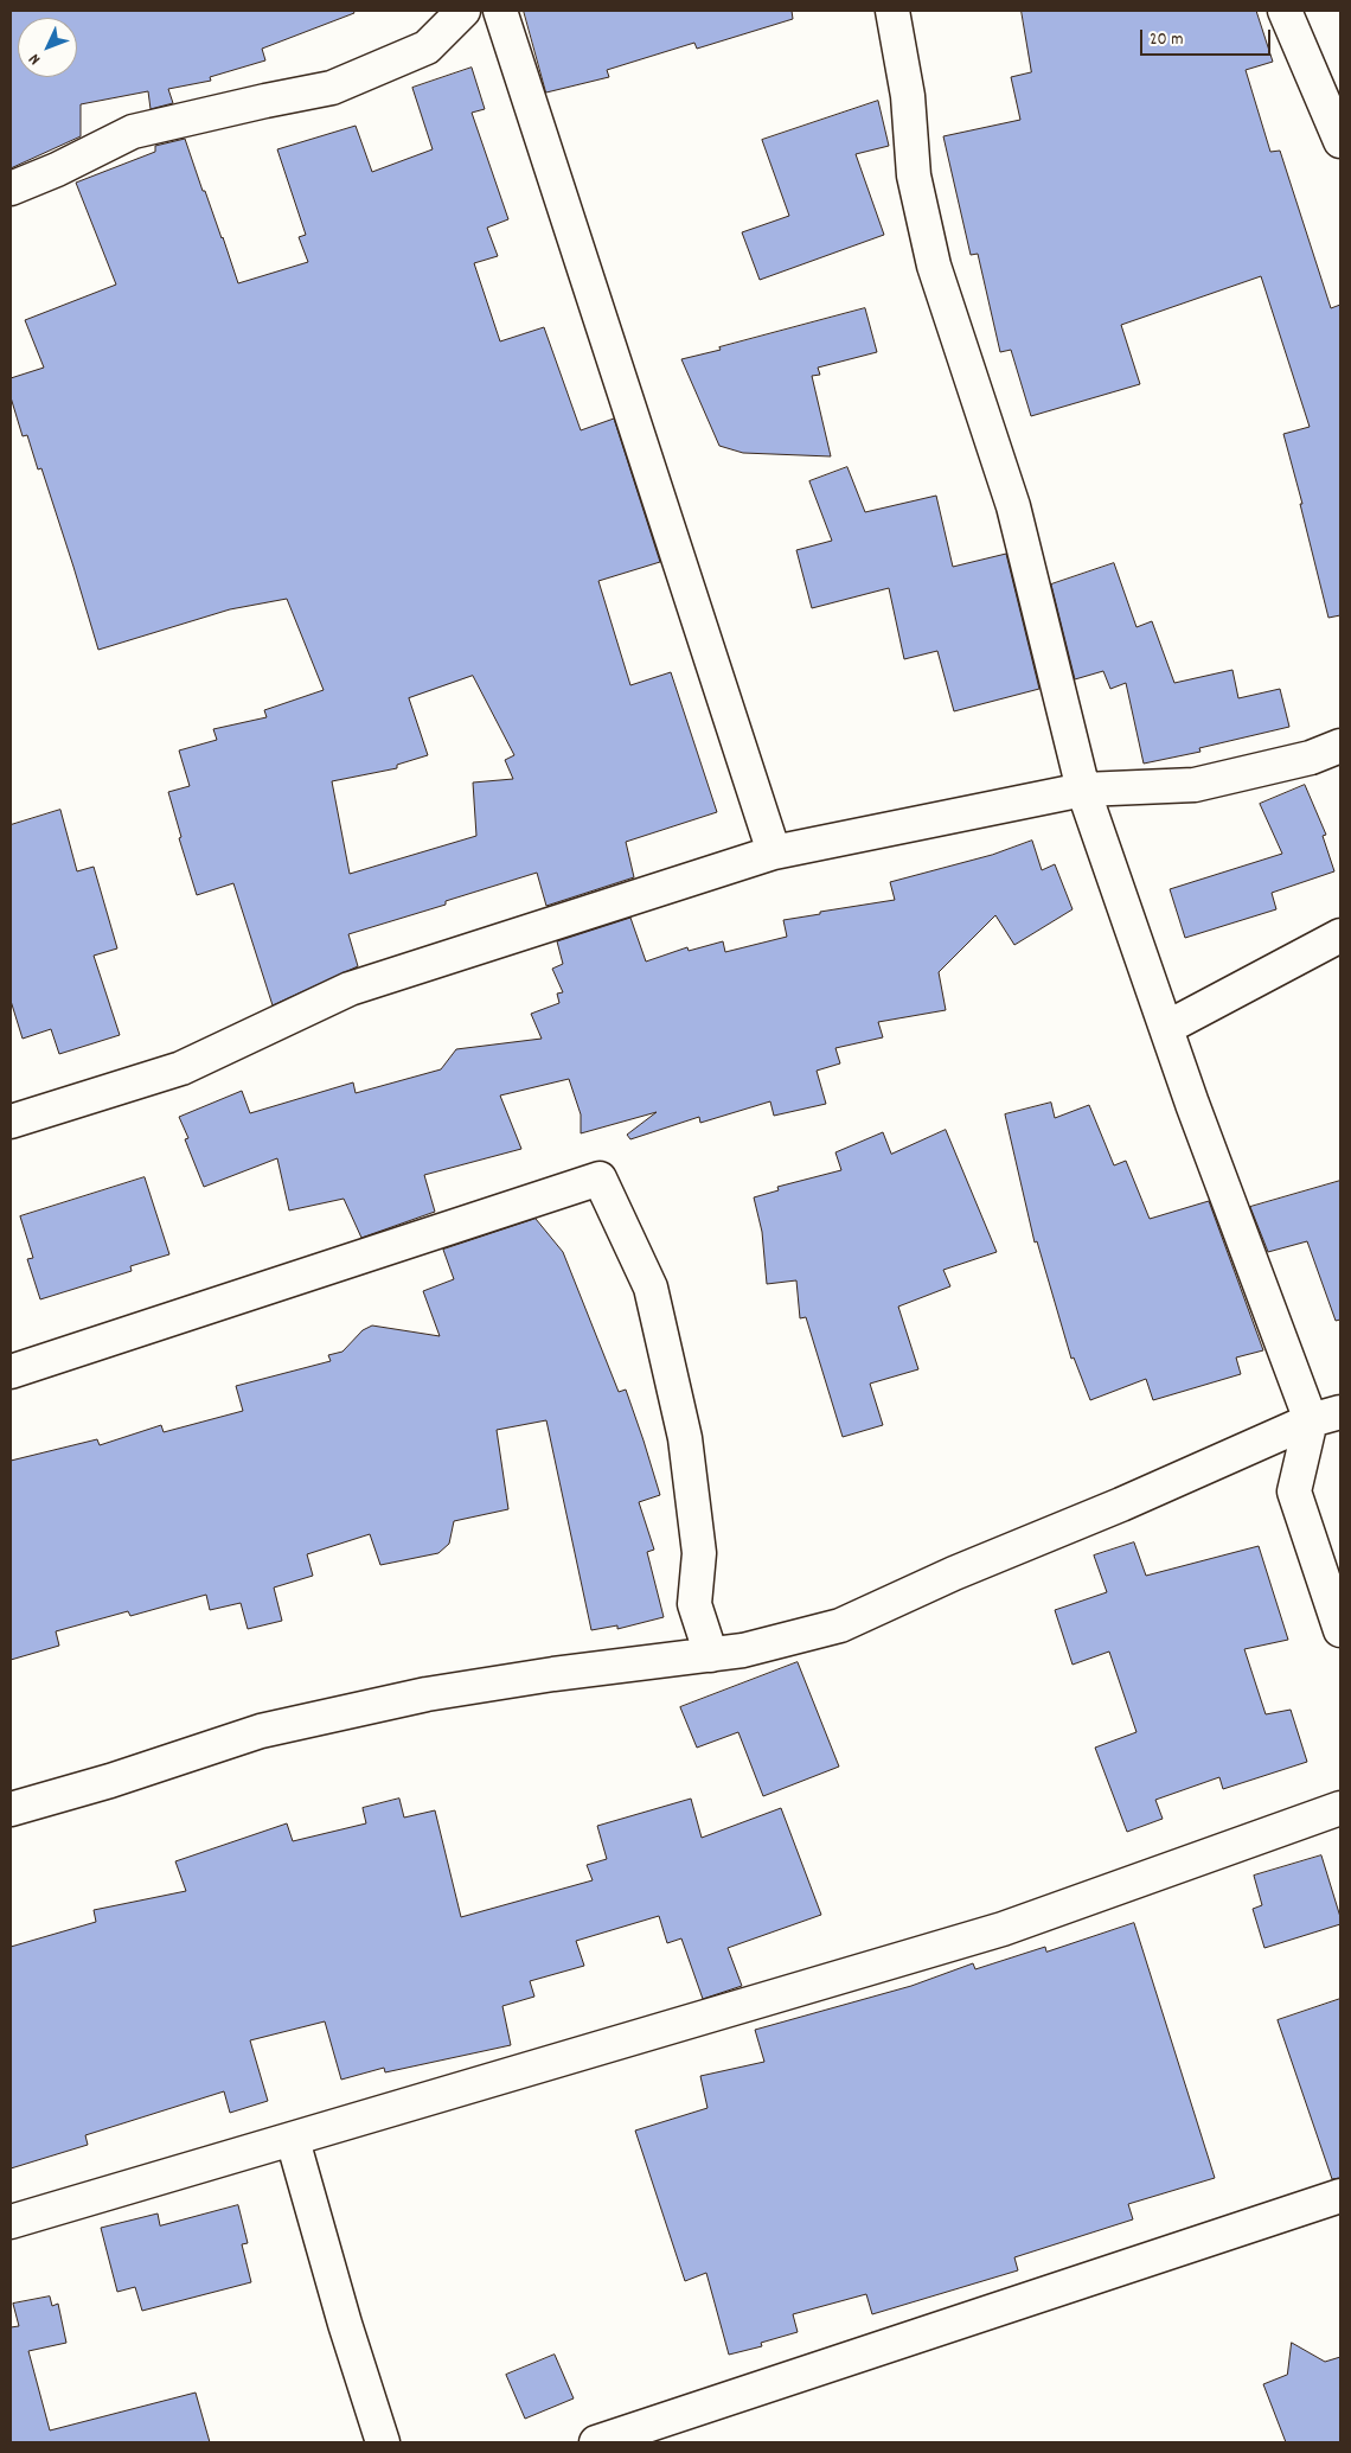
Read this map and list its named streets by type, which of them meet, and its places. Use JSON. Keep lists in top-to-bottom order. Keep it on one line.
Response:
{"scale_bar":"20 m","north":"bottom left"}
